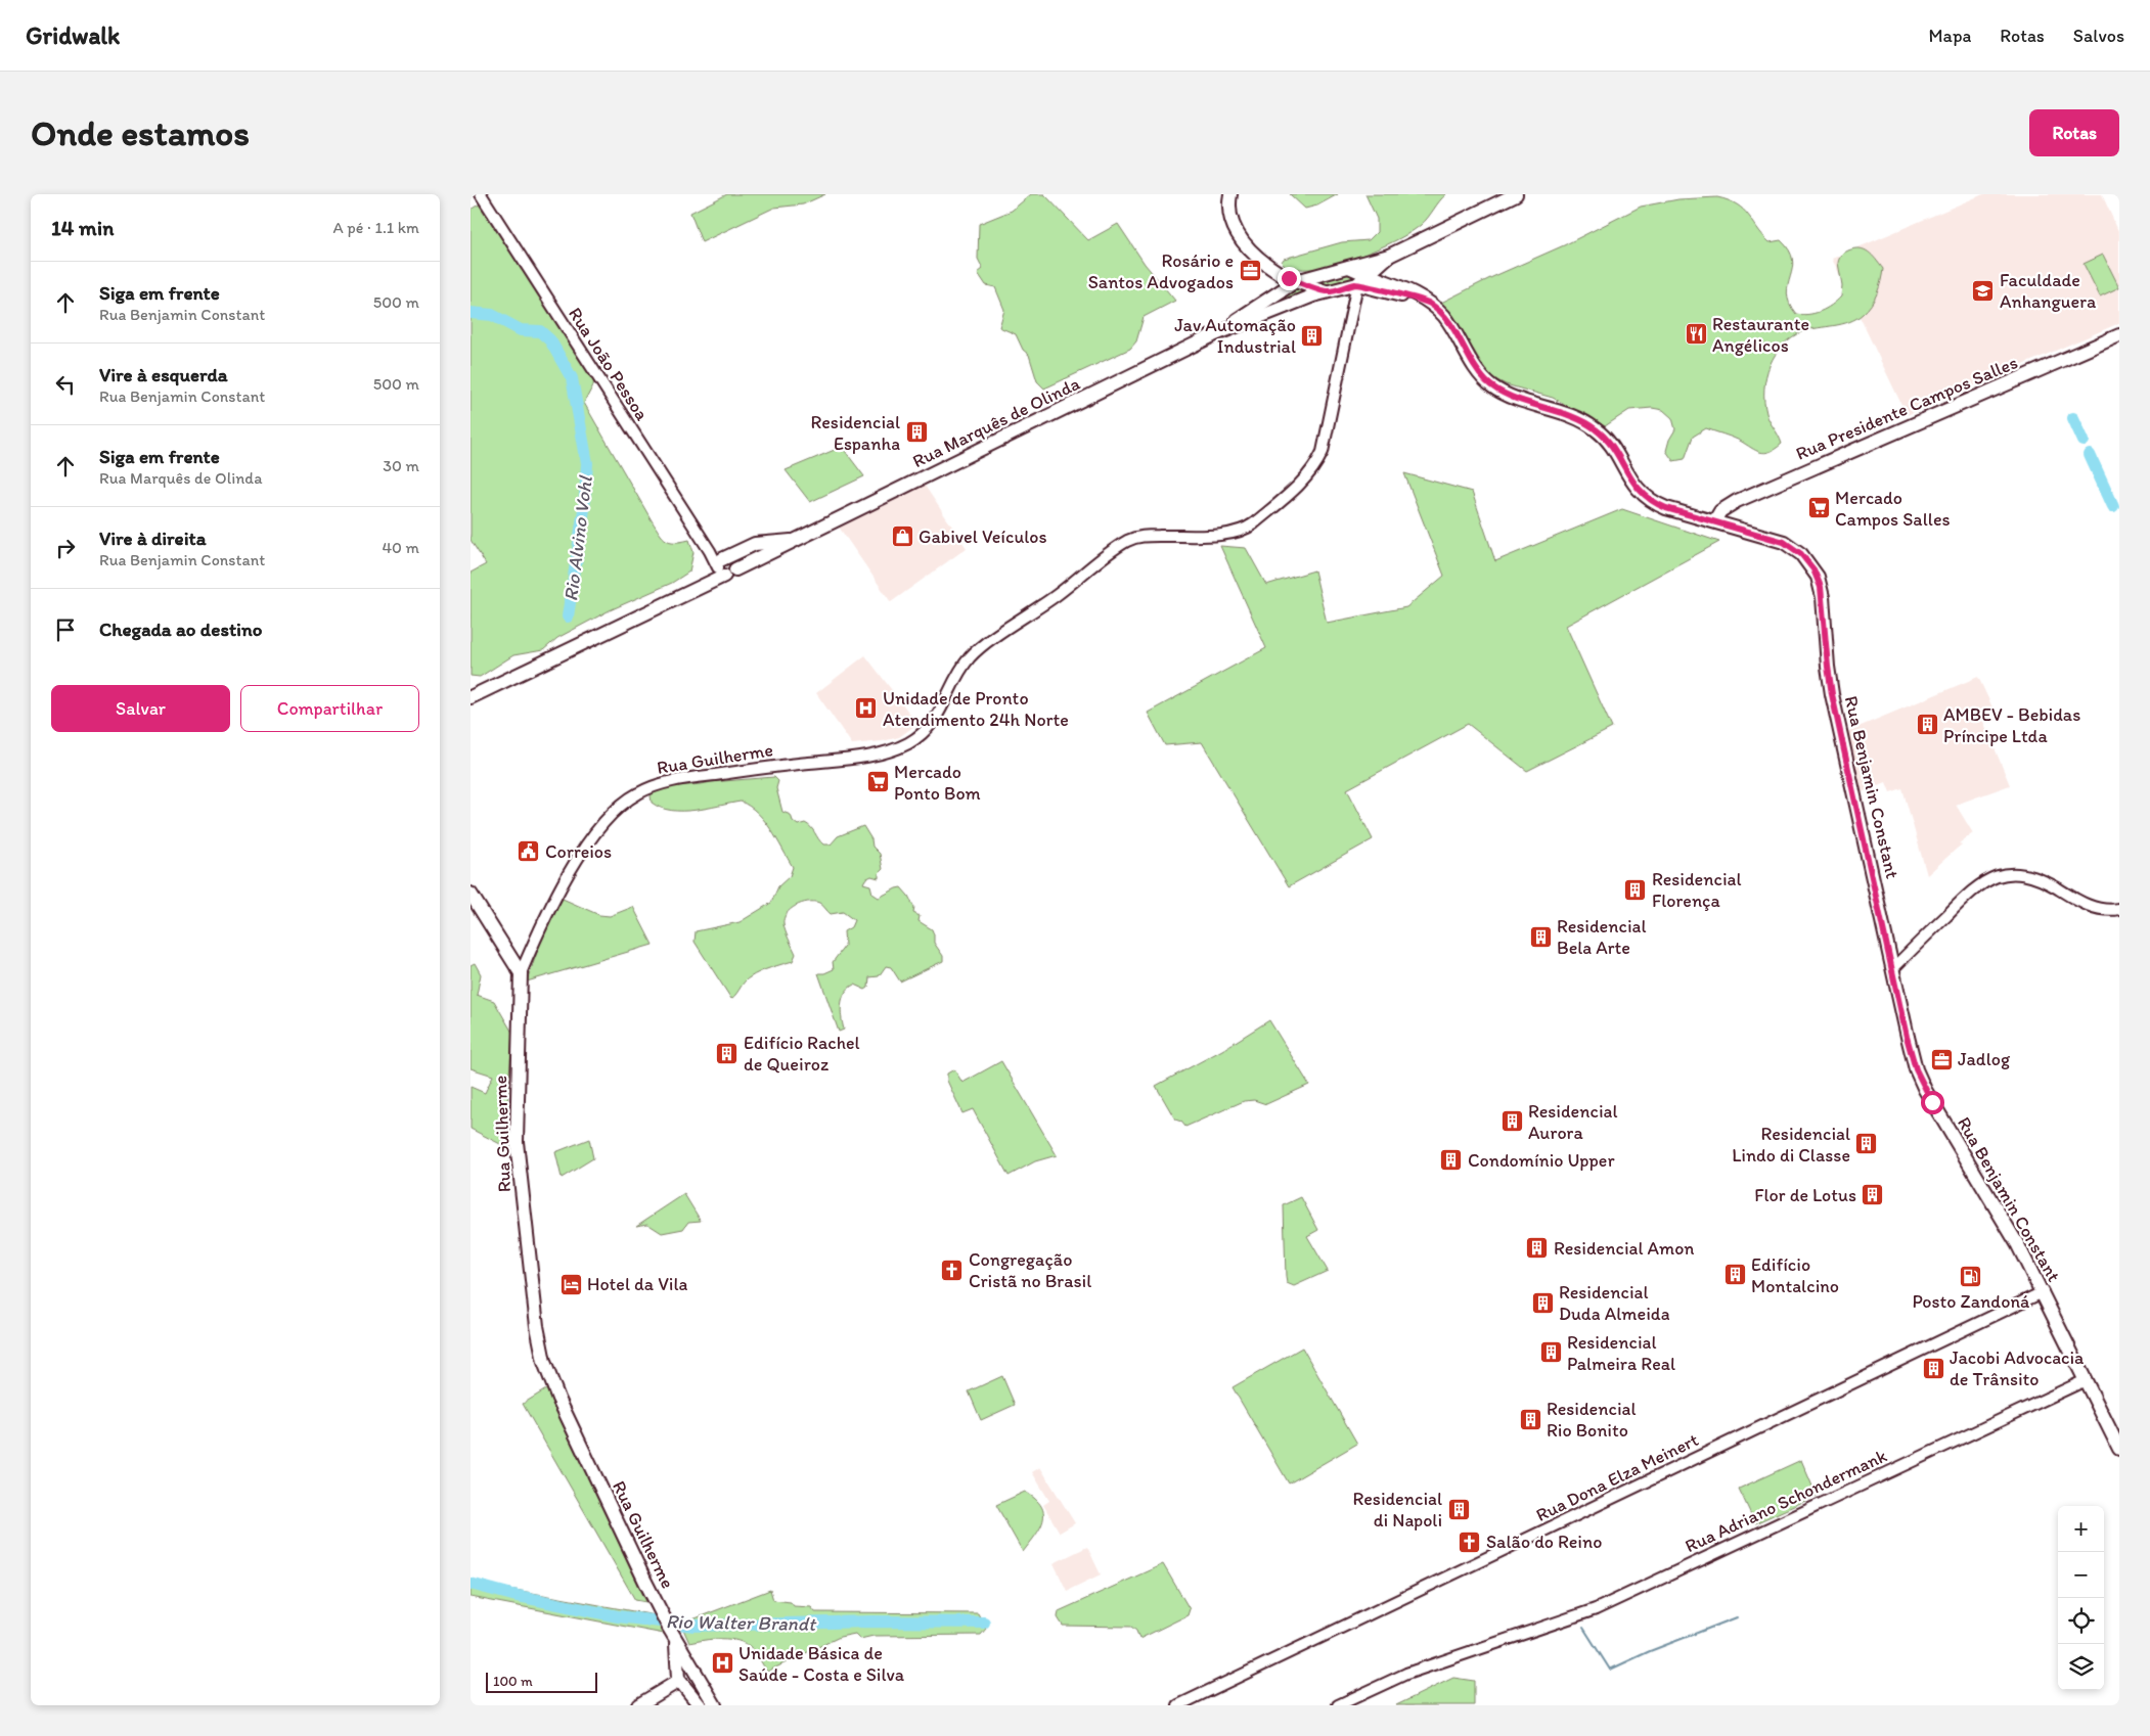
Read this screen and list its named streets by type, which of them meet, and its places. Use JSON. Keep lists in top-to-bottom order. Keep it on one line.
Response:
{"streets":{"main road":["Rua Presidente Campos Salles","Rua Marquês de Olinda","Rua Guilherme","Rua Benjamin Constant"],"street":["Rua João Pessoa","Rua Dona Elza Meinert","Rua Adriano Schondermank"]},"crossings":[["Rua João Pessoa","Rua Marquês de Olinda"],["Rua Presidente Campos Salles","Rua Benjamin Constant"],["Rua Marquês de Olinda","Rua Guilherme"],["Rua Marquês de Olinda","Rua Benjamin Constant"],["Rua Guilherme","Rua Benjamin Constant"],["Rua Benjamin Constant","Rua Dona Elza Meinert"],["Rua Benjamin Constant","Rua Adriano Schondermank"]],"water":["Rio Alvino Vohl","Rio Walter Brandt"],"places":{"office":["Rosário e Santos Advogados","Jadlog"],"school or university":["Faculdade Anhanguera"],"restaurant":["Restaurante Angélicos"],"building":["Jav Automação Industrial","Residencial Espanha","AMBEV - Bebidas Príncipe Ltda","Residencial Florença","Residencial Bela Arte","Edifício Rachel de Queiroz","Residencial Aurora","Residencial Lindo di Classe","Condomínio Upper","Flor de Lotus","Residencial Amon","Edifício Montalcino","Residencial Duda Almeida","Residencial Palmeira Real","Jacobi Advocacia de Trânsito","Residencial Rio Bonito","Residencial di Napoli"],"supermarket":["Mercado Campos Salles","Mercado Ponto Bom"],"shop":["Gabivel Veículos"],"hospital":["Unidade de Pronto Atendimento 24h Norte","Unidade Básica de Saúde - Costa e Silva"],"public building":["Correios"],"church":["Congregação Cristã no Brasil","Salão do Reino"],"fuel station":["Posto Zandoná"],"hotel":["Hotel da Vila"]},"scale_bar":"100 m","page":{"header":"Gridwalk","nav":["Mapa","Rotas","Salvos"],"buttons":["Rotas",["Salvar","Compartilhar"]],"title":"Onde estamos","heading":["14 min","A pé · 1.1 km"],"list":[["Siga em frente","Rua Benjamin Constant","500 m"],["Vire à esquerda","Rua Benjamin Constant","500 m"],["Siga em frente","Rua Marquês de Olinda","30 m"],["Vire à direita","Rua Benjamin Constant","40 m"],"Chegada ao destino"],"map_buttons":["+","−"],"scale":"100 m"}}
